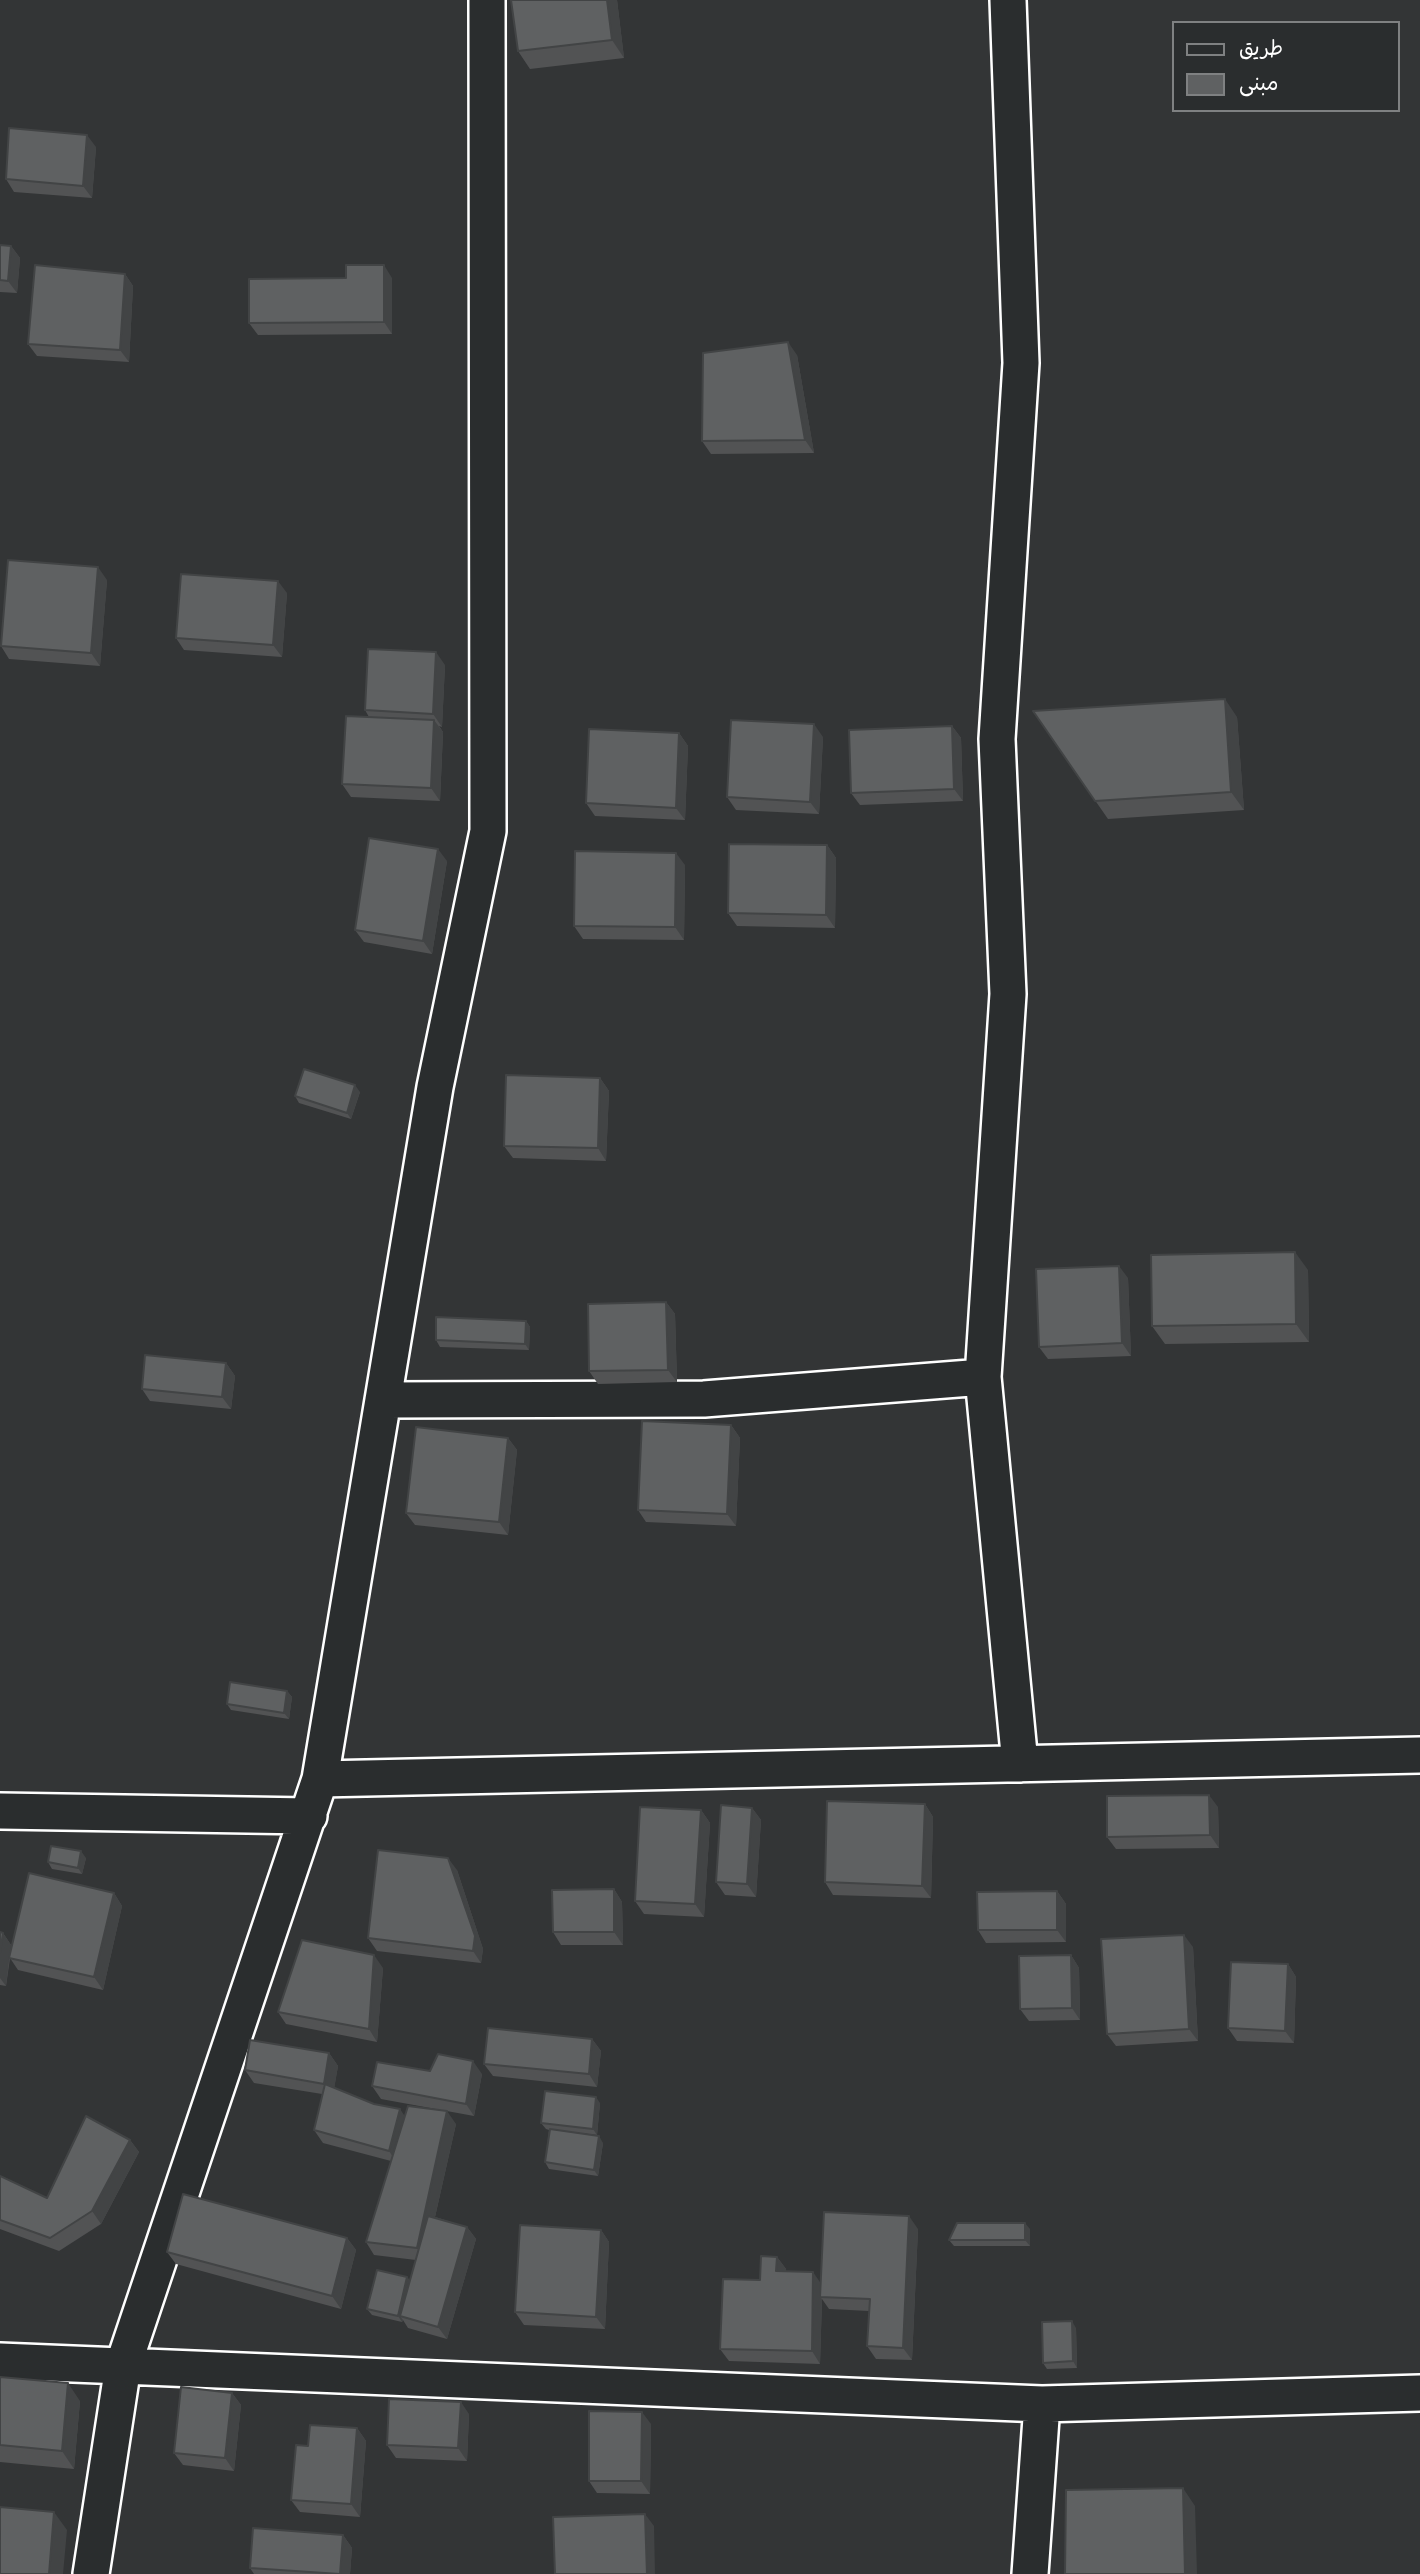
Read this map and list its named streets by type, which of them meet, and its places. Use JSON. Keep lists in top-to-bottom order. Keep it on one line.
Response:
{"legend":["طريق","مبنى"]}
